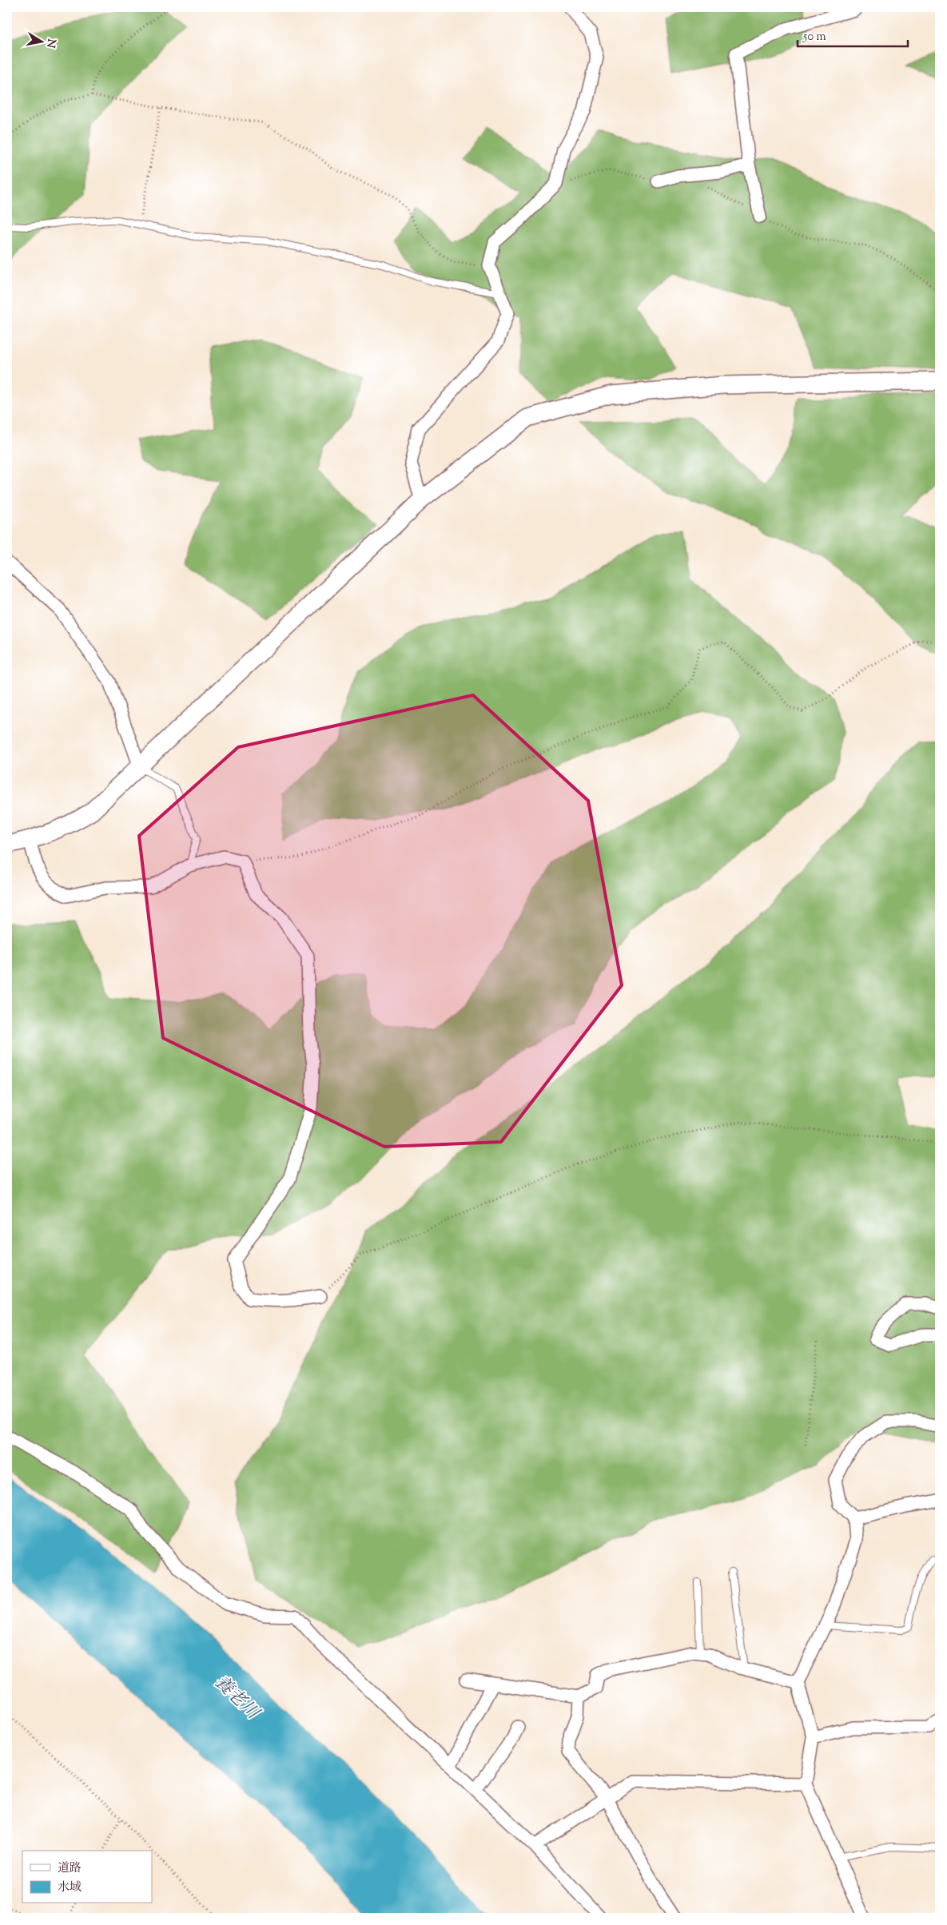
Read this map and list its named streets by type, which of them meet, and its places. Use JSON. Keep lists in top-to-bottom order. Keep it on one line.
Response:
{"water":["養老川"],"legend":["道路","水域"],"scale_bar":"50 m","north":"right"}
